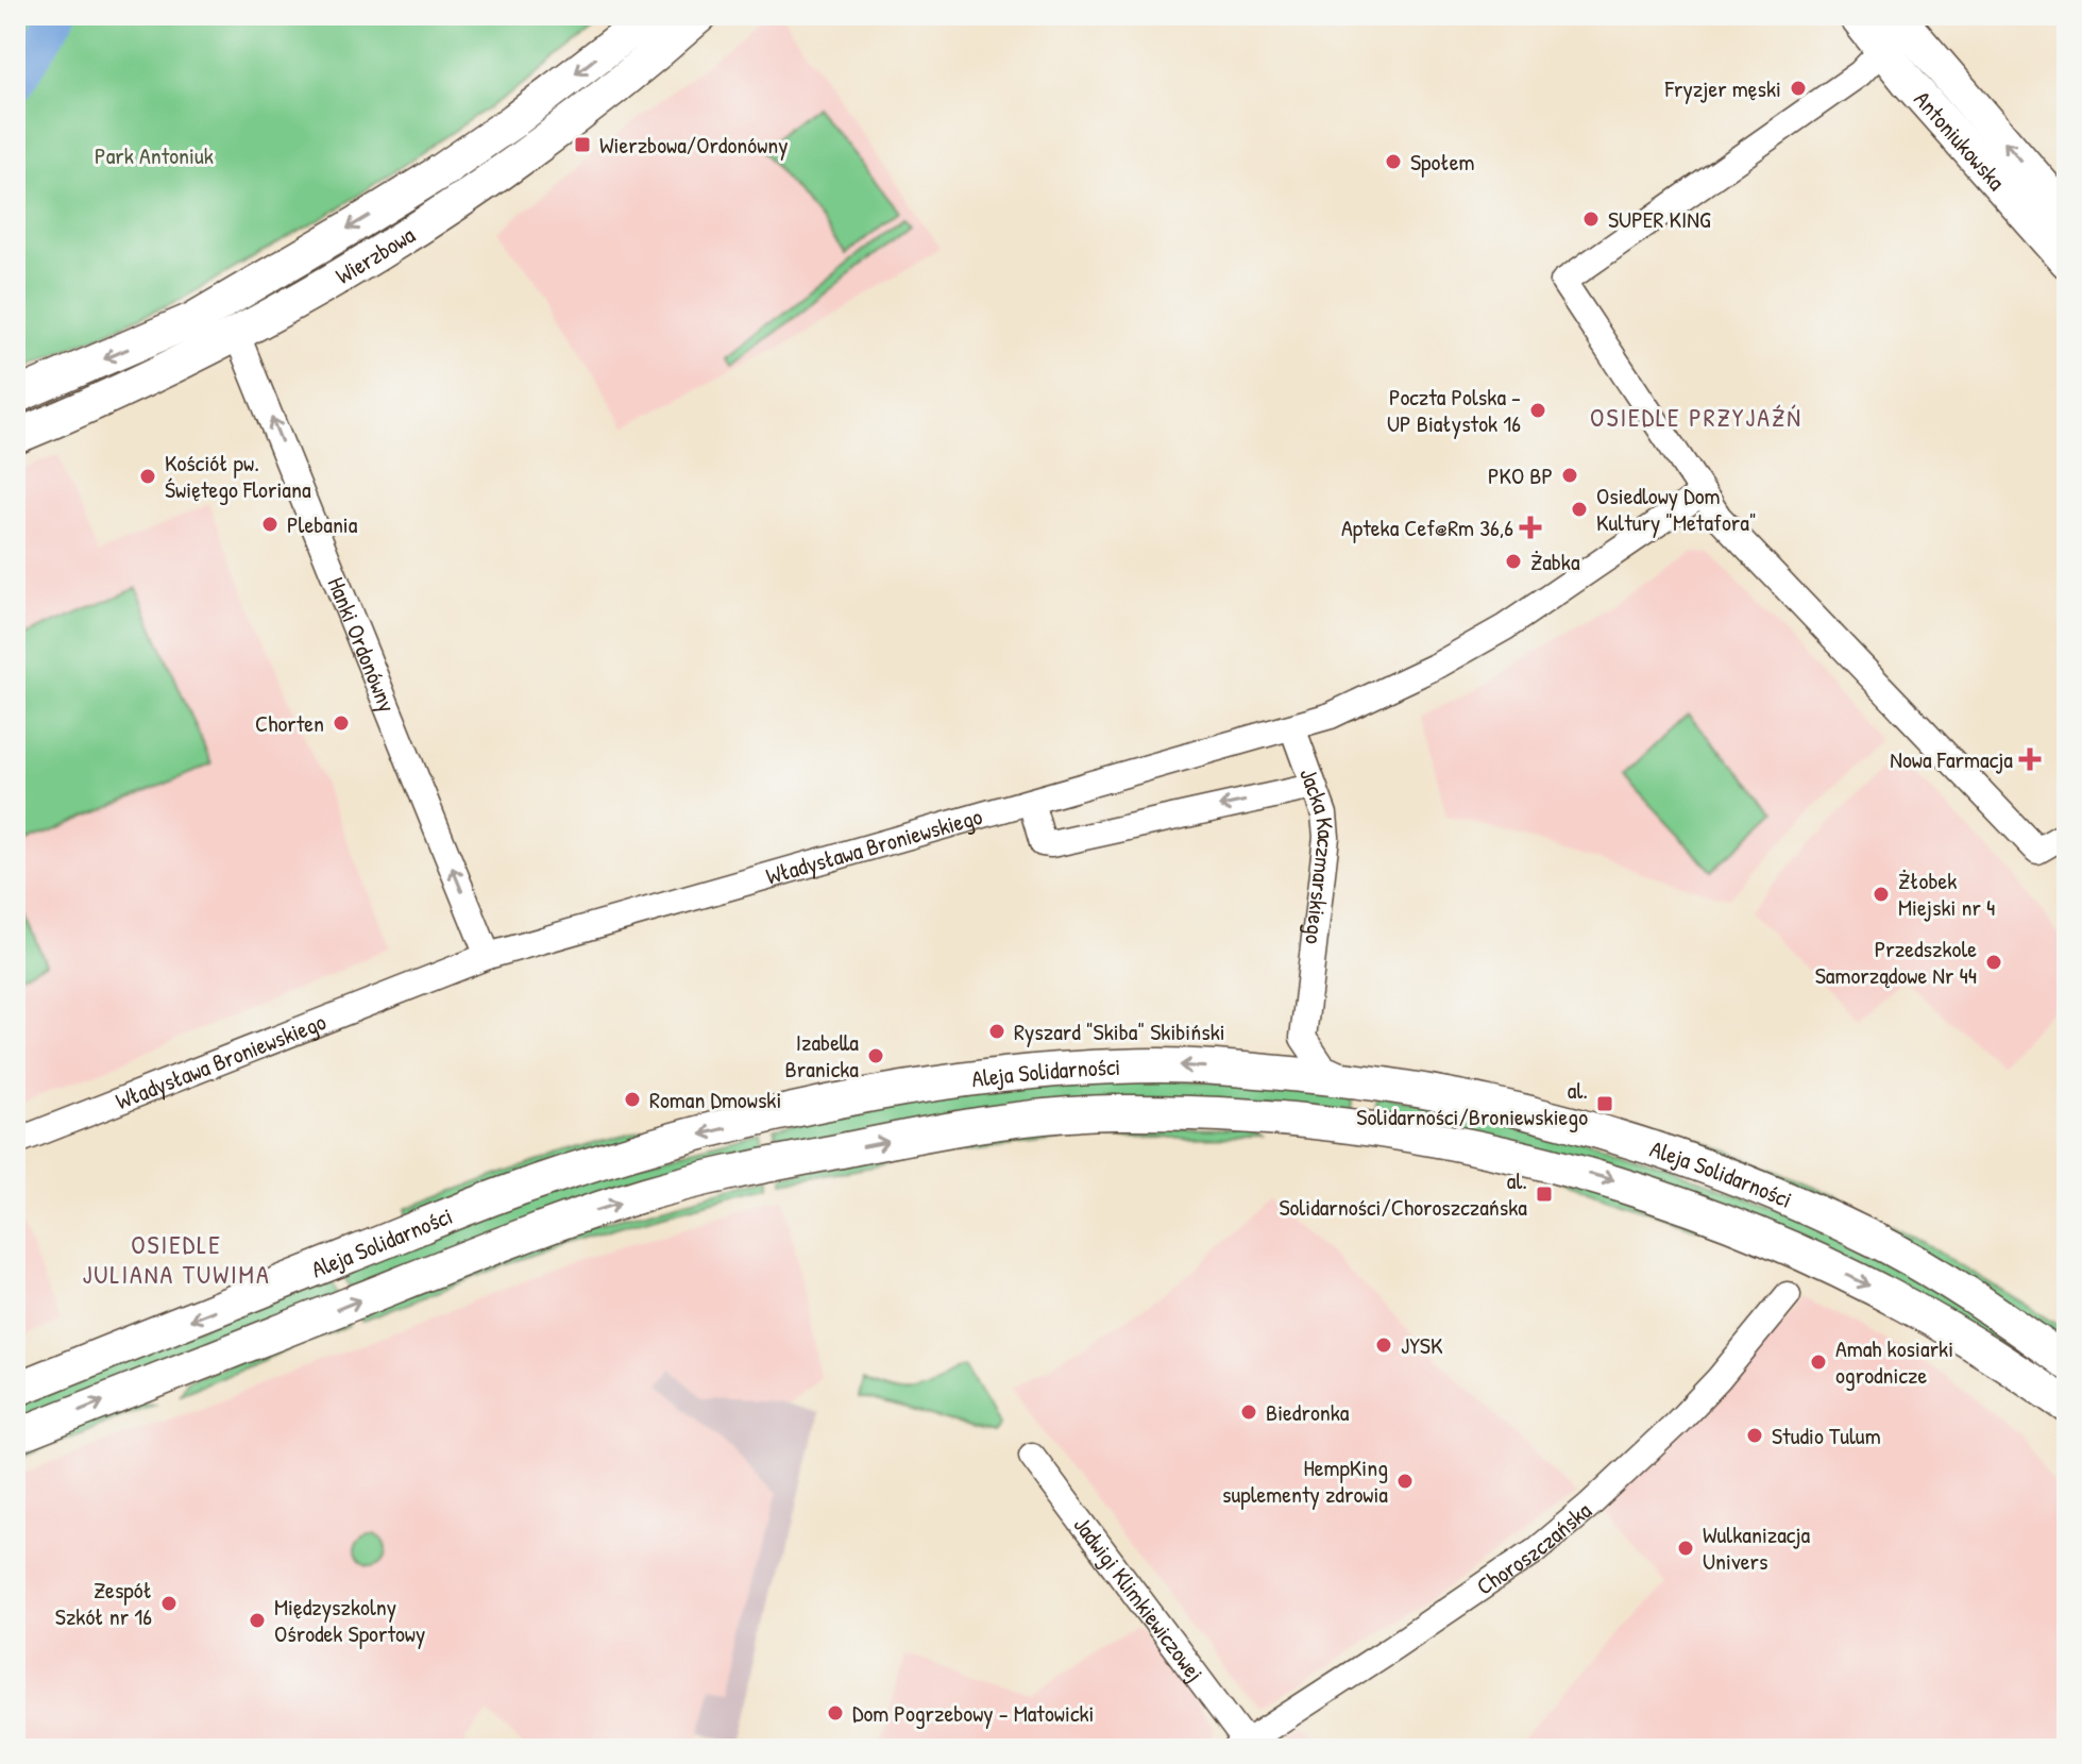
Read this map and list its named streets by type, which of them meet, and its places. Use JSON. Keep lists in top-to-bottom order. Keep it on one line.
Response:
{"streets":{"main road":["Antoniukowska","Wierzbowa","Aleja Solidarności"],"street":["Hanki Ordonówny","Władysława Broniewskiego","Jacka Kaczmarskiego","Choroszczańska","Jadwigi Klimkiewiczowej"]},"crossings":[["Wierzbowa","Hanki Ordonówny"],["Hanki Ordonówny","Władysława Broniewskiego"],["Władysława Broniewskiego","Jacka Kaczmarskiego"],["Choroszczańska","Jadwigi Klimkiewiczowej"]],"one_way":["Hanki Ordonówny"],"districts":["OSIEDLE PRZYJAŹŃ","OSIEDLE JULIANA TUWIMA"],"parks":["Park Antoniuk"],"places":{"other":["Fryzjer męski","Społem","SUPER KING","Poczta Polska - UP Białystok 16","PKO BP","Kościół pw. Świętego Floriana","Osiedlowy Dom Kultury \"Metafora\"","Plebania","Żabka","Chorten","Żłobek Miejski nr 4","Przedszkole Samorządowe Nr 44","Ryszard \"Skiba\" Skibiński","Izabella Branicka","Roman Dmowski","JYSK","Amah kosiarki ogrodnicze","Biedronka","Studio Tulum","HempKing suplementy zdrowia","Wulkanizacja Univers","Zespół Szkół nr 16","Międzyszkolny Ośrodek Sportowy","Dom Pogrzebowy - Matowicki"],"transit":["Wierzbowa/Ordonówny","al. Solidarności/Broniewskiego","al. Solidarności/Choroszczańska"],"health":["Apteka Cef@Rm 36,6","Nowa Farmacja"]}}
